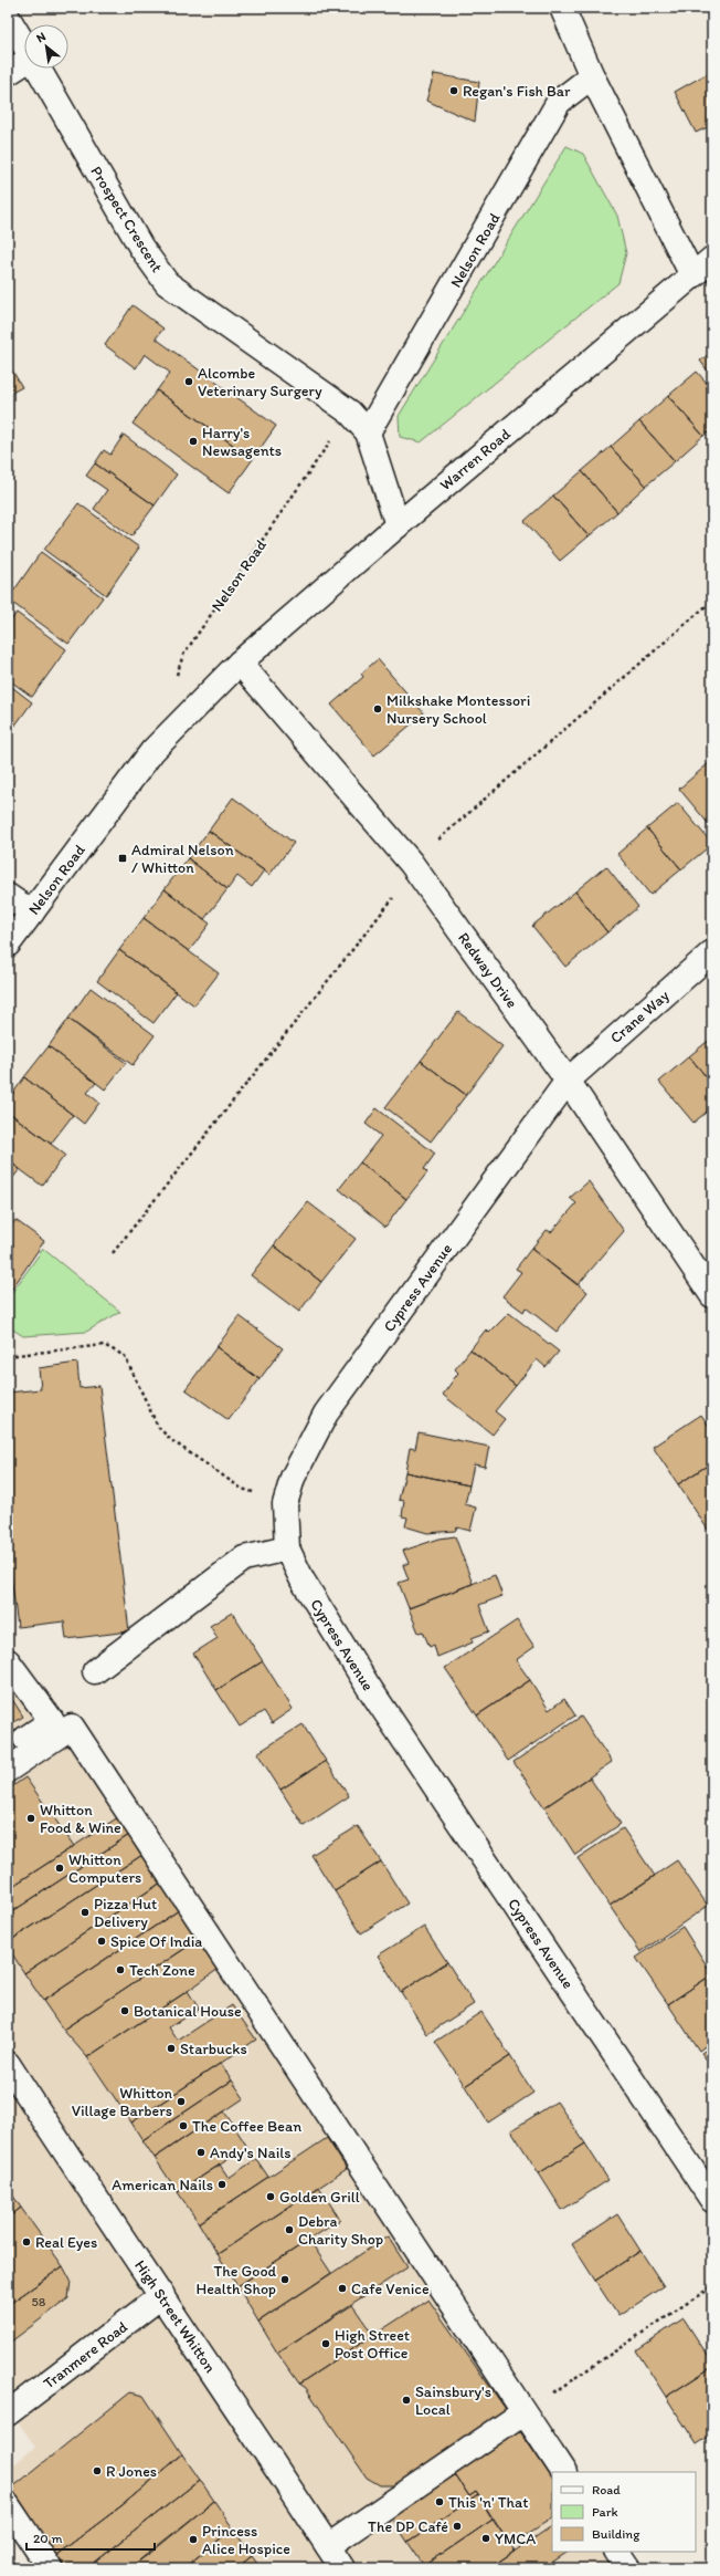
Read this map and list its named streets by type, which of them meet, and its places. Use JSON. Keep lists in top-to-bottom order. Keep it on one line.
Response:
{"streets":{"street":["Prospect Crescent","Nelson Road","Warren Road","Redway Drive","Crane Way","Cypress Avenue","High Street Whitton","Tranmere Road"]},"crossings":[["Prospect Crescent","Nelson Road"],["Prospect Crescent","Warren Road"],["Nelson Road","Warren Road"],["Nelson Road","Redway Drive"],["Warren Road","Redway Drive"],["Redway Drive","Crane Way"],["Redway Drive","Cypress Avenue"],["Crane Way","Cypress Avenue"],["High Street Whitton","Tranmere Road"]],"places":{"other":["Regan's Fish Bar","Alcombe Veterinary Surgery","Harry's Newsagents","Milkshake Montessori Nursery School","Whitton Food & Wine","Whitton Computers","Pizza Hut Delivery","Spice Of India","Tech Zone","Botanical House","Starbucks","Whitton Village Barbers","The Coffee Bean","Andy's Nails","American Nails","Golden Grill","Debra Charity Shop","Real Eyes","The Good Health Shop","Cafe Venice","High Street Post Office","Sainsbury's Local","R Jones","This 'n' That","The DP Café","YMCA","Princess Alice Hospice"],"transit":["Admiral Nelson / Whitton"]},"house_numbers":["58"],"legend":["Road","Park","Building"],"scale_bar":"20 m","north":"top left"}
